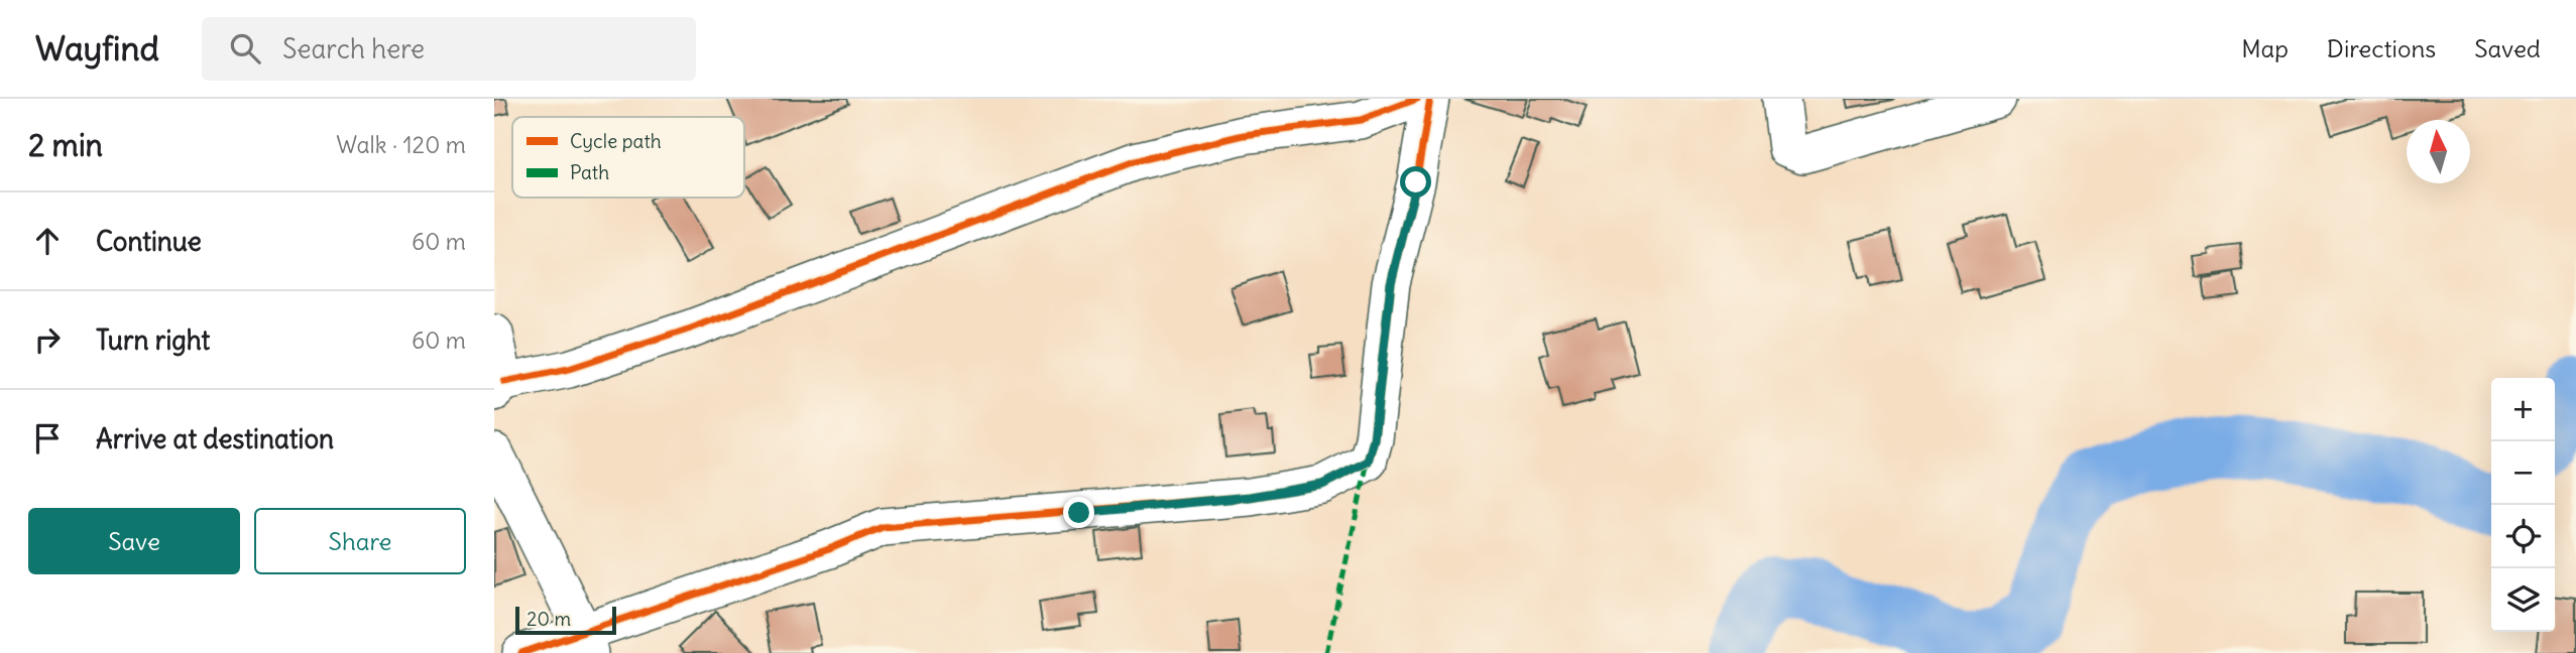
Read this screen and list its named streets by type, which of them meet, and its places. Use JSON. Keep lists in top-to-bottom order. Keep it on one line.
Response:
{"legend":["Cycle path","Path"],"scale_bar":"20 m","north":"top","page":{"header":"Wayfind","search":"Search here","nav":["Map","Directions","Saved"],"heading":["2 min","Walk · 120 m"],"list":[["Continue","60 m"],["Turn right","60 m"],"Arrive at destination"],"map_buttons":["+","−"],"buttons":["Save","Share"],"scale":"20 m"}}
